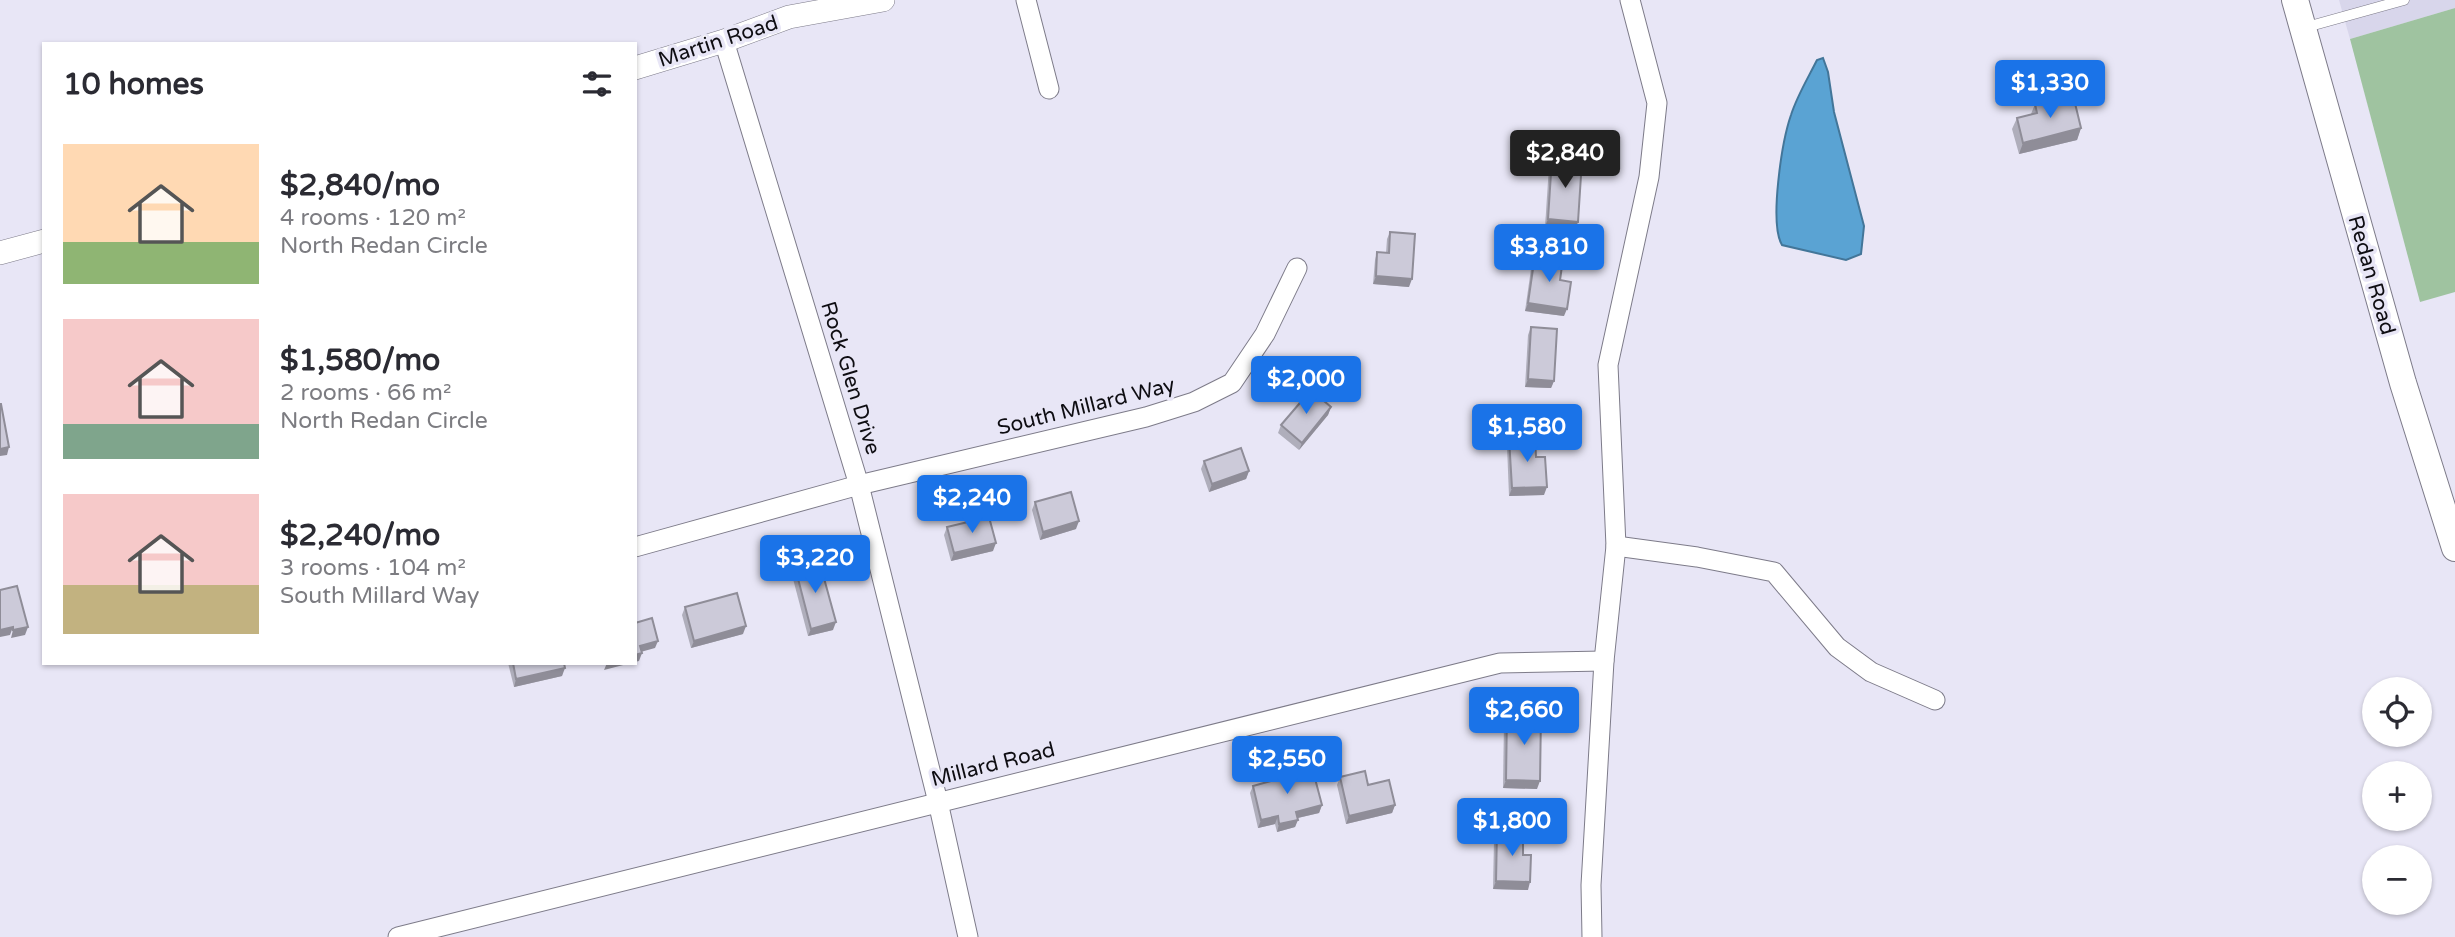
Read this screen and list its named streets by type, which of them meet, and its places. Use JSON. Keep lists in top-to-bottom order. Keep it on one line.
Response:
{"streets":{"main road":["Redan Road"],"street":["Martin Road","Rock Glen Drive","South Millard Way","Millard Road"]},"crossings":[["Martin Road","Rock Glen Drive"],["Rock Glen Drive","South Millard Way"],["Rock Glen Drive","Millard Road"]],"page":{"heading":"10 homes","price":["$1,330","$2,840","$3,810","$2,000","$1,580","$2,240","$3,220","$2,660","$2,550","$1,800"],"list":[{"name":"$2,840/mo","note":"4 rooms · 120 m² · North Redan Circle"},{"name":"$1,580/mo","note":"2 rooms · 66 m² · North Redan Circle"},{"name":"$2,240/mo","note":"3 rooms · 104 m² · South Millard Way"}],"map_buttons":["+","−"]}}
